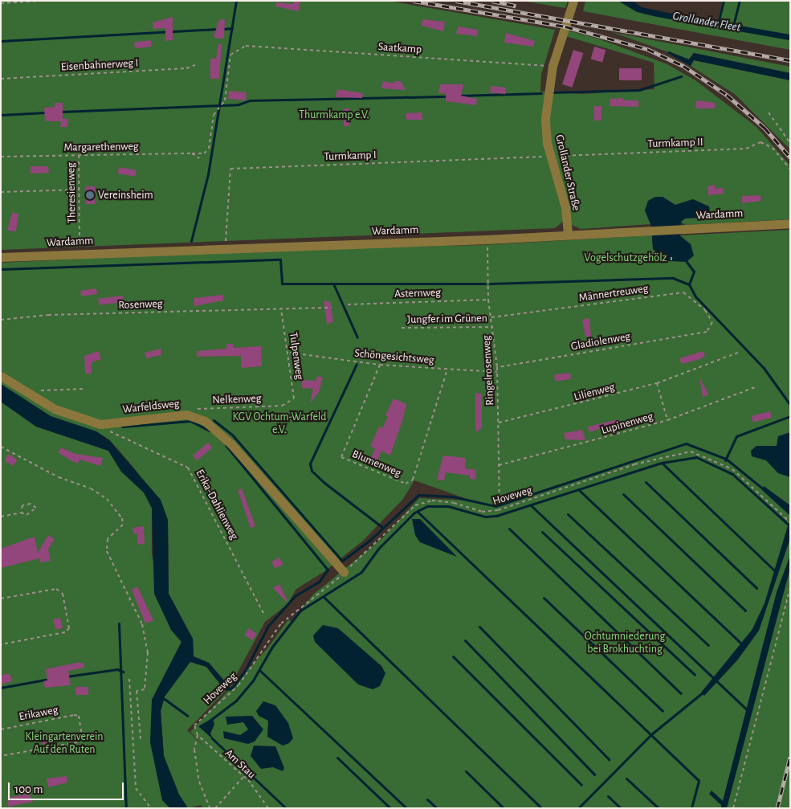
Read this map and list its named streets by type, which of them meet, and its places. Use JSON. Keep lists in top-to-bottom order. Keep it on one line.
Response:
{"streets":{"street":["Grollander Straße","Wardamm","Warfeldsweg"],"path":["Saatkamp","Eisenbahnerweg I","Turmkamp II","Margarethenweg","Turmkamp I","Theresienweg","Asternweg","Männertreuweg","Rosenweg","Jungfer im Grünen","Gladiolenweg","Tulpenweg","Schöngesichtsweg","Ringelrosenweg","Lilienweg","Nelkenweg","Lupinenweg","Blumenweg","Hoveweg","Erika-Dahlienweg","Erikaweg","Am Stau"]},"crossings":[["Saatkamp","Margarethenweg"],["Saatkamp","Grollander Straße"],["Turmkamp II","Turmkamp I"],["Turmkamp II","Grollander Straße"],["Margarethenweg","Theresienweg"],["Turmkamp I","Grollander Straße"],["Turmkamp I","Wardamm"],["Grollander Straße","Wardamm"],["Theresienweg","Wardamm"],["Wardamm","Ringelrosenweg"],["Asternweg","Ringelrosenweg"],["Männertreuweg","Gladiolenweg"],["Männertreuweg","Ringelrosenweg"],["Rosenweg","Tulpenweg"],["Jungfer im Grünen","Ringelrosenweg"],["Gladiolenweg","Ringelrosenweg"],["Tulpenweg","Schöngesichtsweg"],["Tulpenweg","Nelkenweg"],["Schöngesichtsweg","Ringelrosenweg"],["Schöngesichtsweg","Blumenweg"],["Ringelrosenweg","Lilienweg"],["Ringelrosenweg","Lupinenweg"],["Nelkenweg","Warfeldsweg"],["Warfeldsweg","Hoveweg"],["Warfeldsweg","Erika-Dahlienweg"],["Hoveweg","Am Stau"]],"water":["Grollander Fleet"],"parks":["Thurmkamp e.V.","Vogelschutzgehölz","KGV Ochtum-Warfeld e.V.","Ochtumniederung bei Brokhuchting","Kleingartenverein Auf den Ruten"],"places":["Vereinsheim"],"scale_bar":"100 m"}
